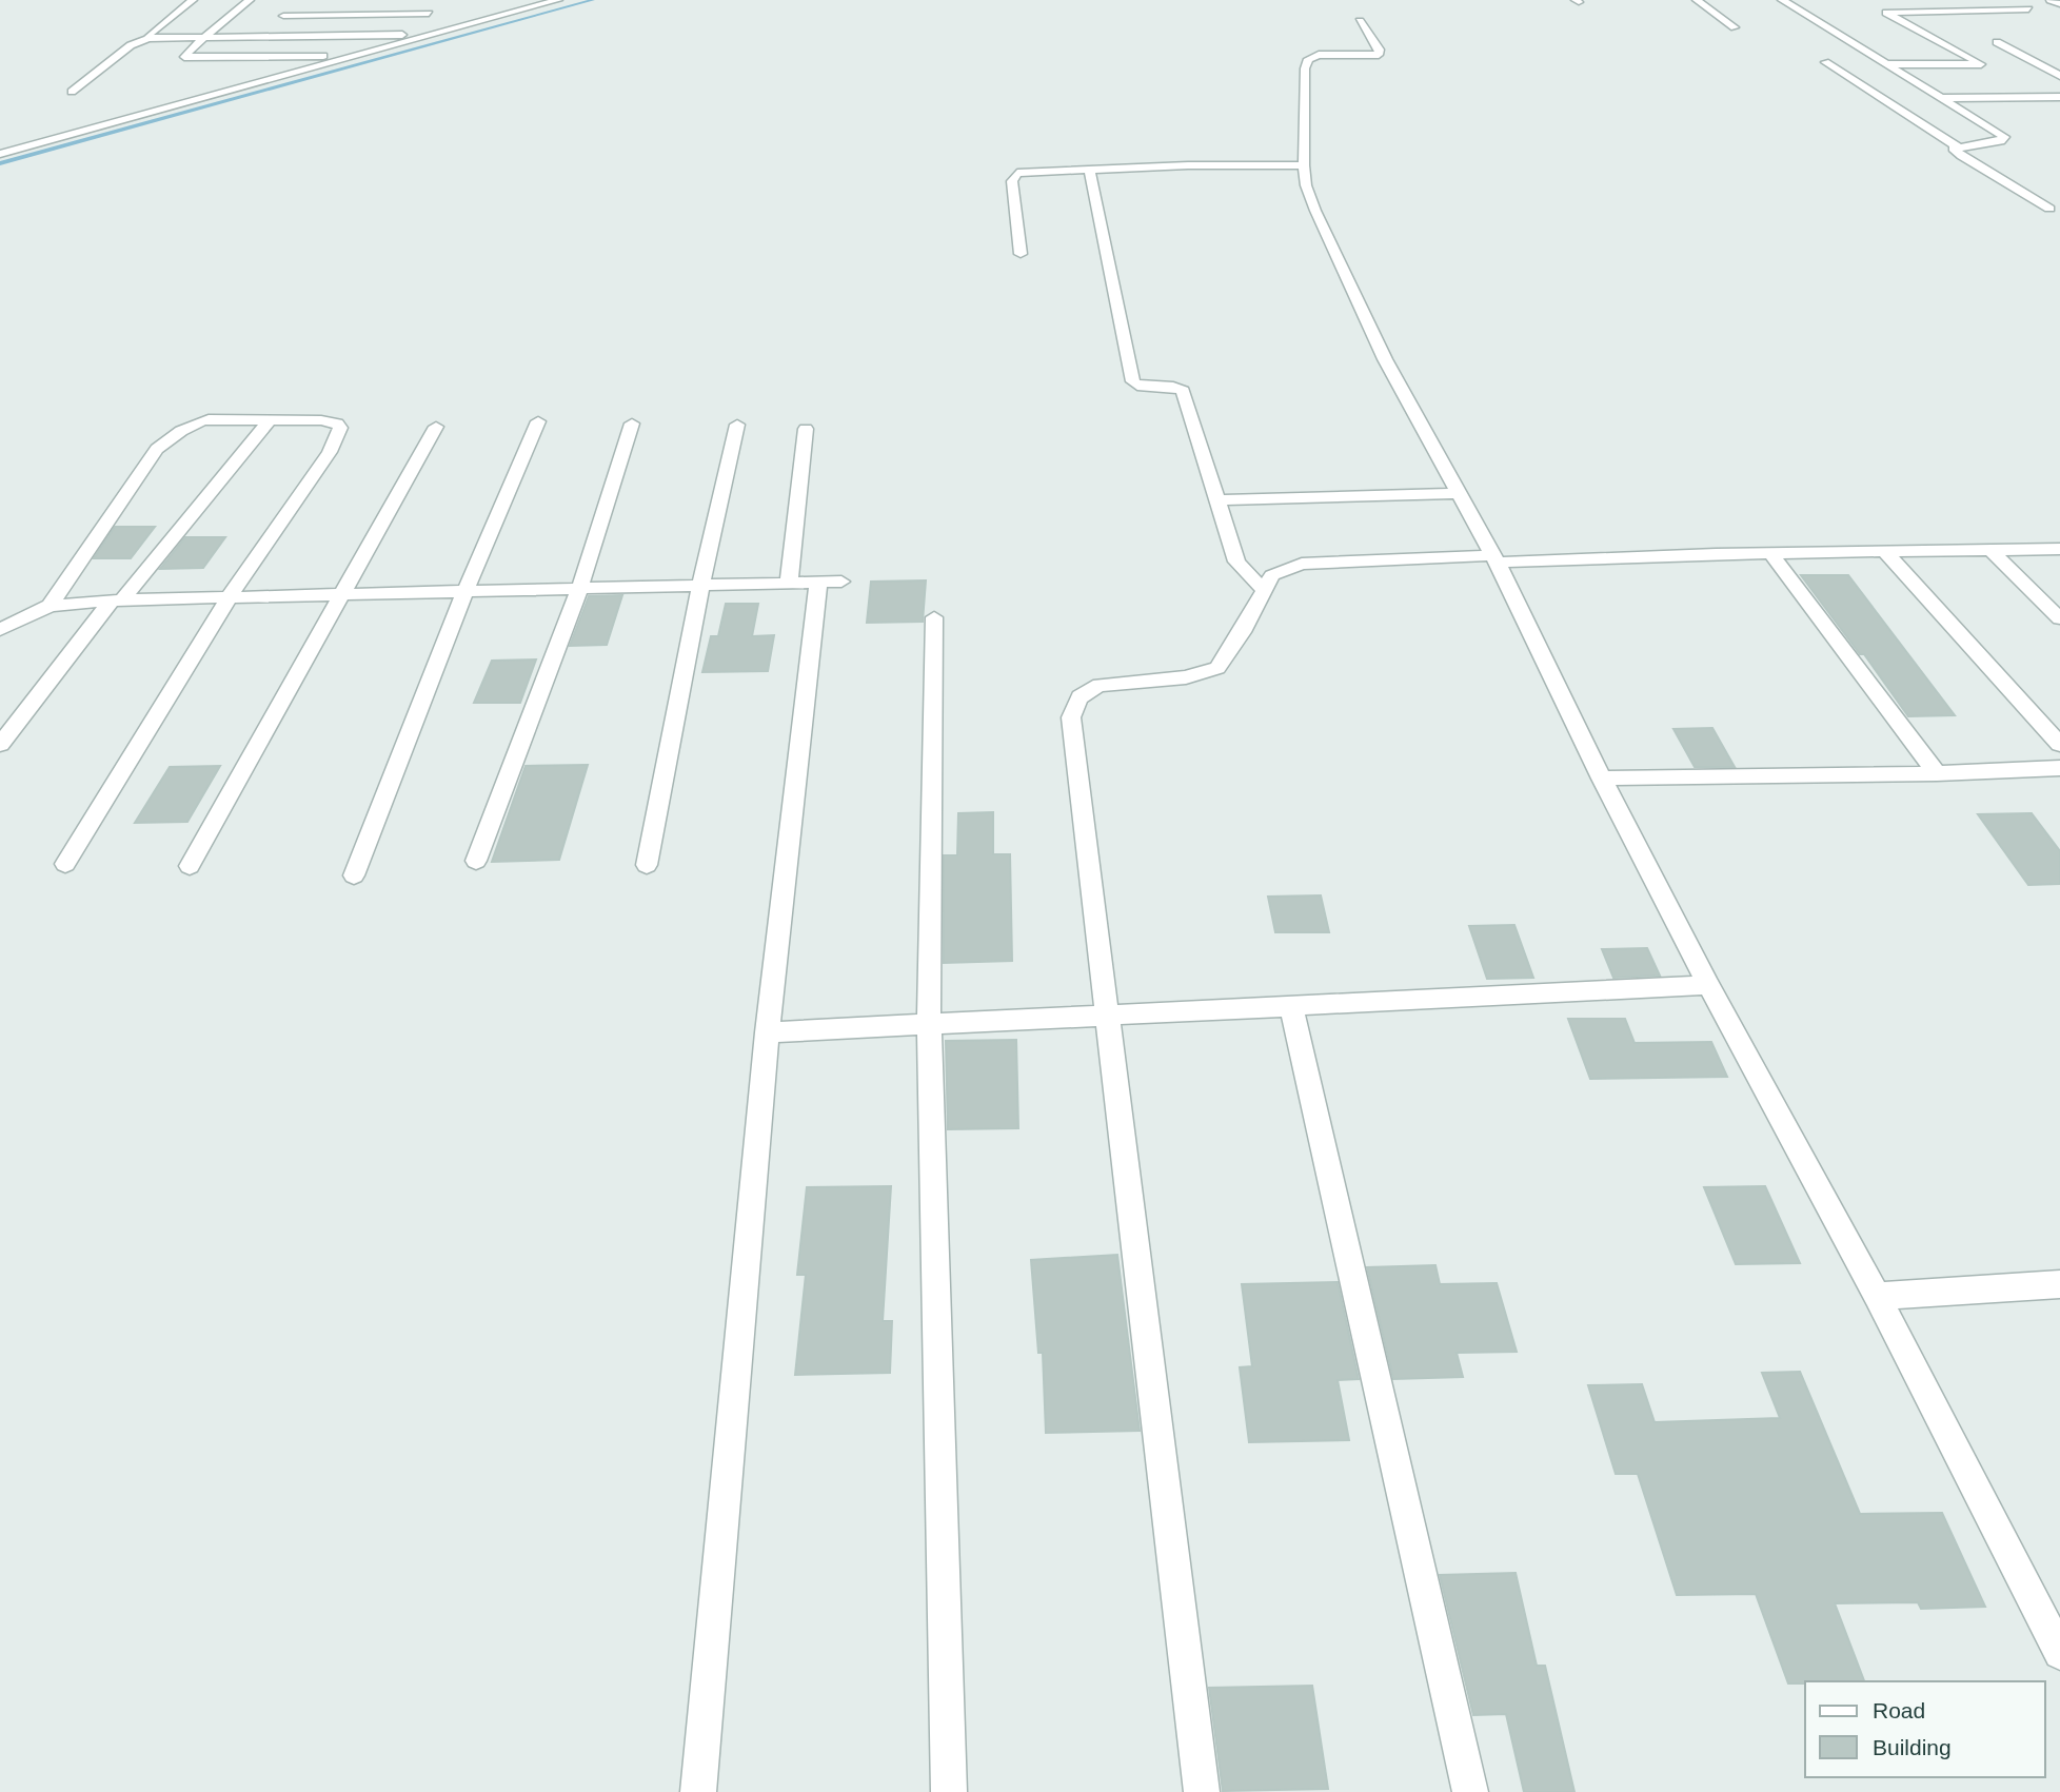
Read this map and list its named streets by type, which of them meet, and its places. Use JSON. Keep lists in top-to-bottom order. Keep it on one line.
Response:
{"legend":["Road","Building"]}
